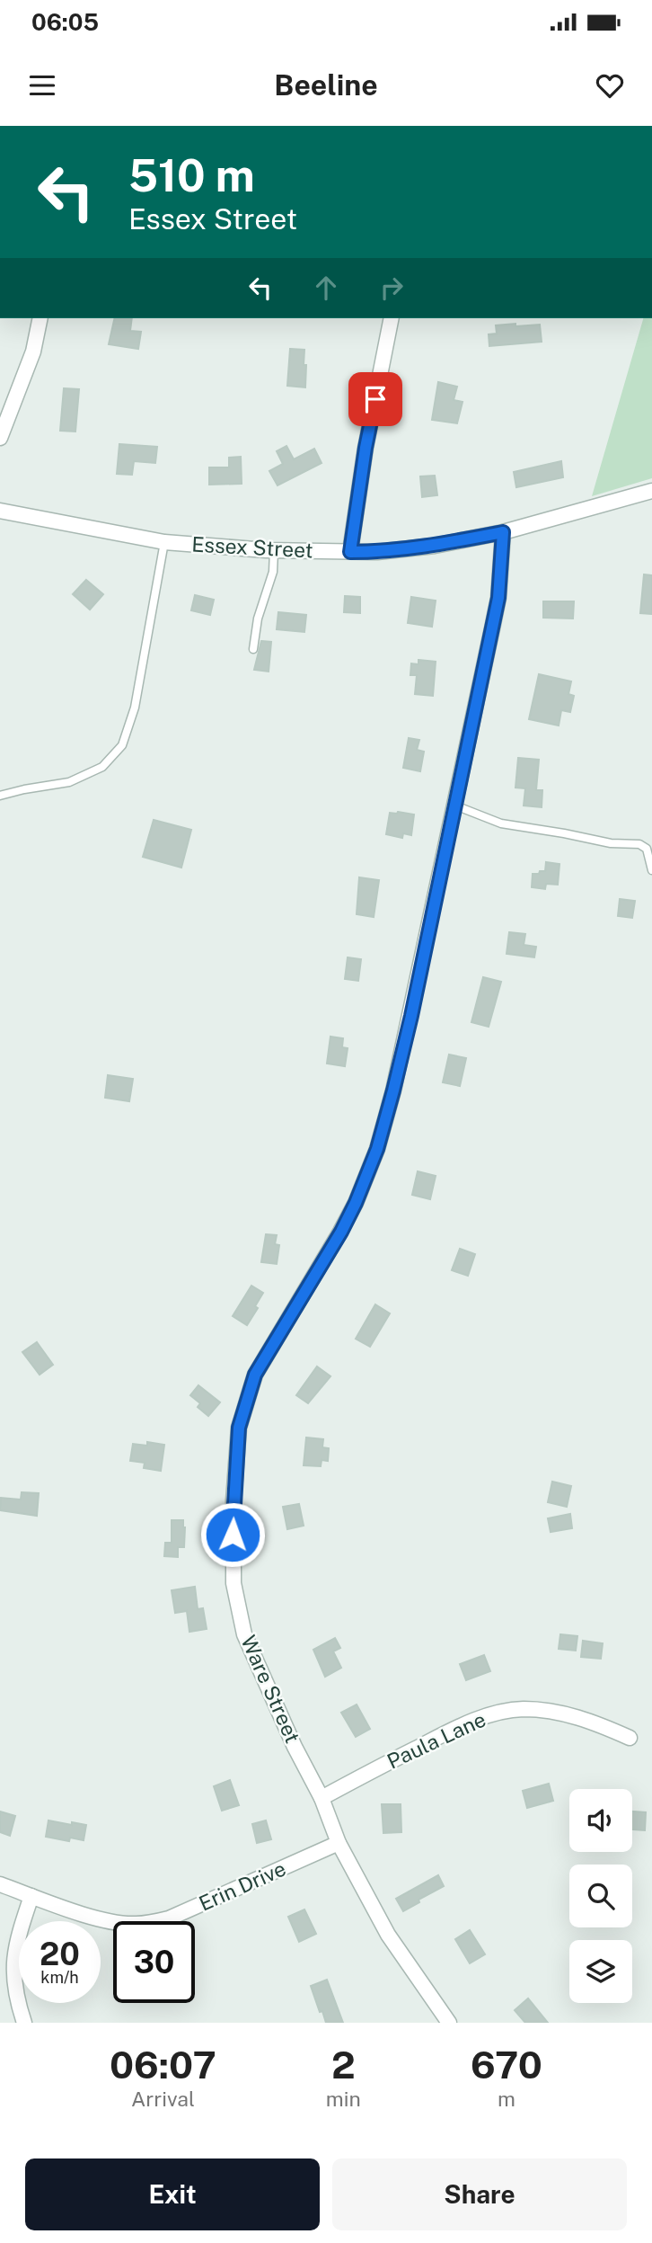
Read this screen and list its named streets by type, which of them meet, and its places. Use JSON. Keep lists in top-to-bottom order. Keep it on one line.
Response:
{"streets":{"street":["Essex Street","Ware Street","Paula Lane","Erin Drive"]},"crossings":[["Essex Street","Ware Street"],["Ware Street","Paula Lane"],["Ware Street","Erin Drive"]],"page":{"status":"06:05","header":"Beeline","turn":["510 m","Essex Street"],"speed":"20 km/h","limit":"30","eta":["06:07","Arrival","2","min","670","m"],"buttons":["Exit","Share"]}}
